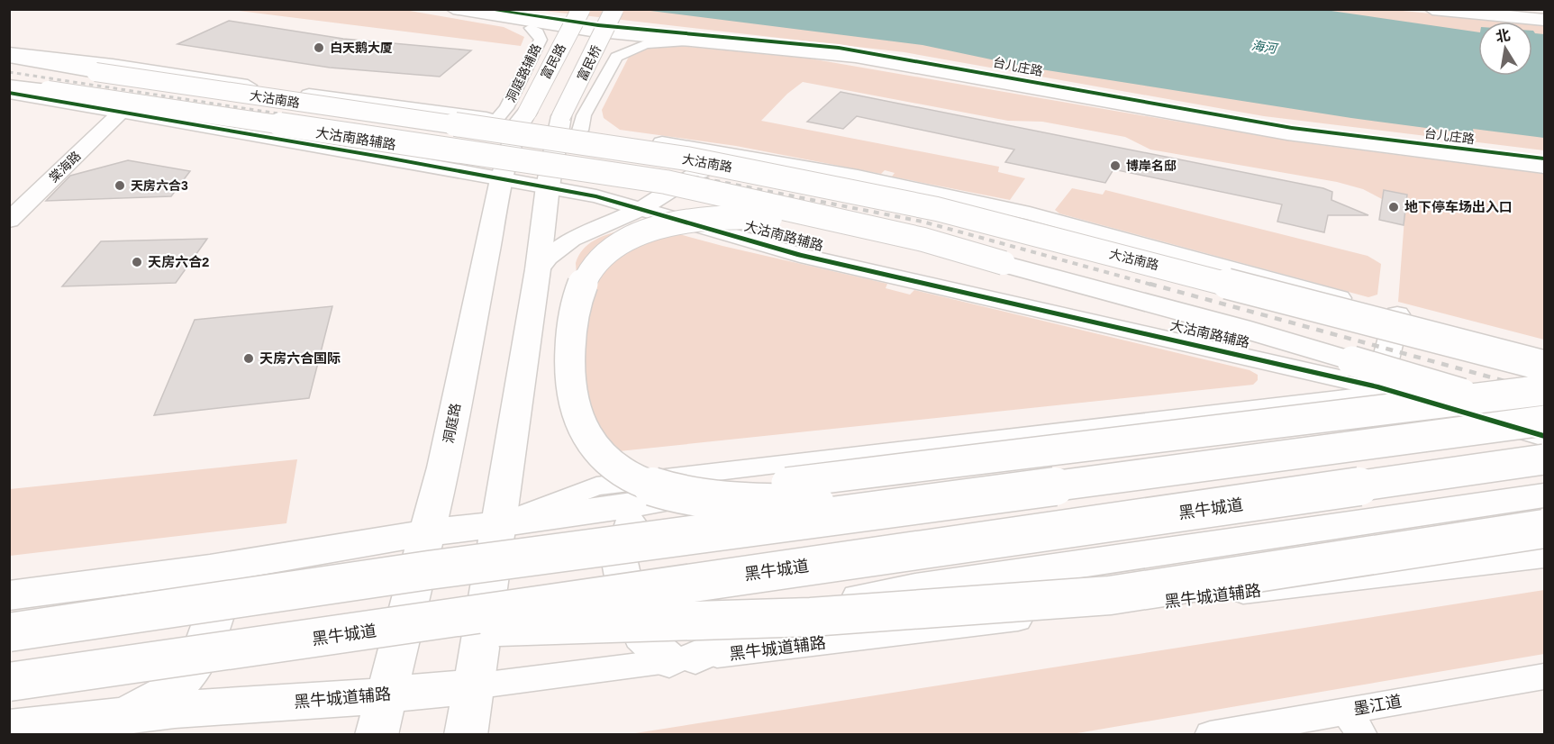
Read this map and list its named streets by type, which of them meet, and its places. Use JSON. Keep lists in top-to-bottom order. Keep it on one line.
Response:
{"streets":{"main road":["富民路","富民桥","大沽南路","洞庭路","黑牛城道","黑牛城道辅路"],"street":["台儿庄路","洞庭路辅路","大沽南路辅路","棠海路","墨江道"]},"crossings":[["富民路","洞庭路"],["大沽南路辅路","棠海路"],["大沽南路辅路","洞庭路"],["洞庭路","黑牛城道辅路"]],"water":["海河"],"places":["白天鹅大厦","博岸名邸","天房六合3","地下停车场出入口","天房六合2","天房六合国际"],"north":"top"}
